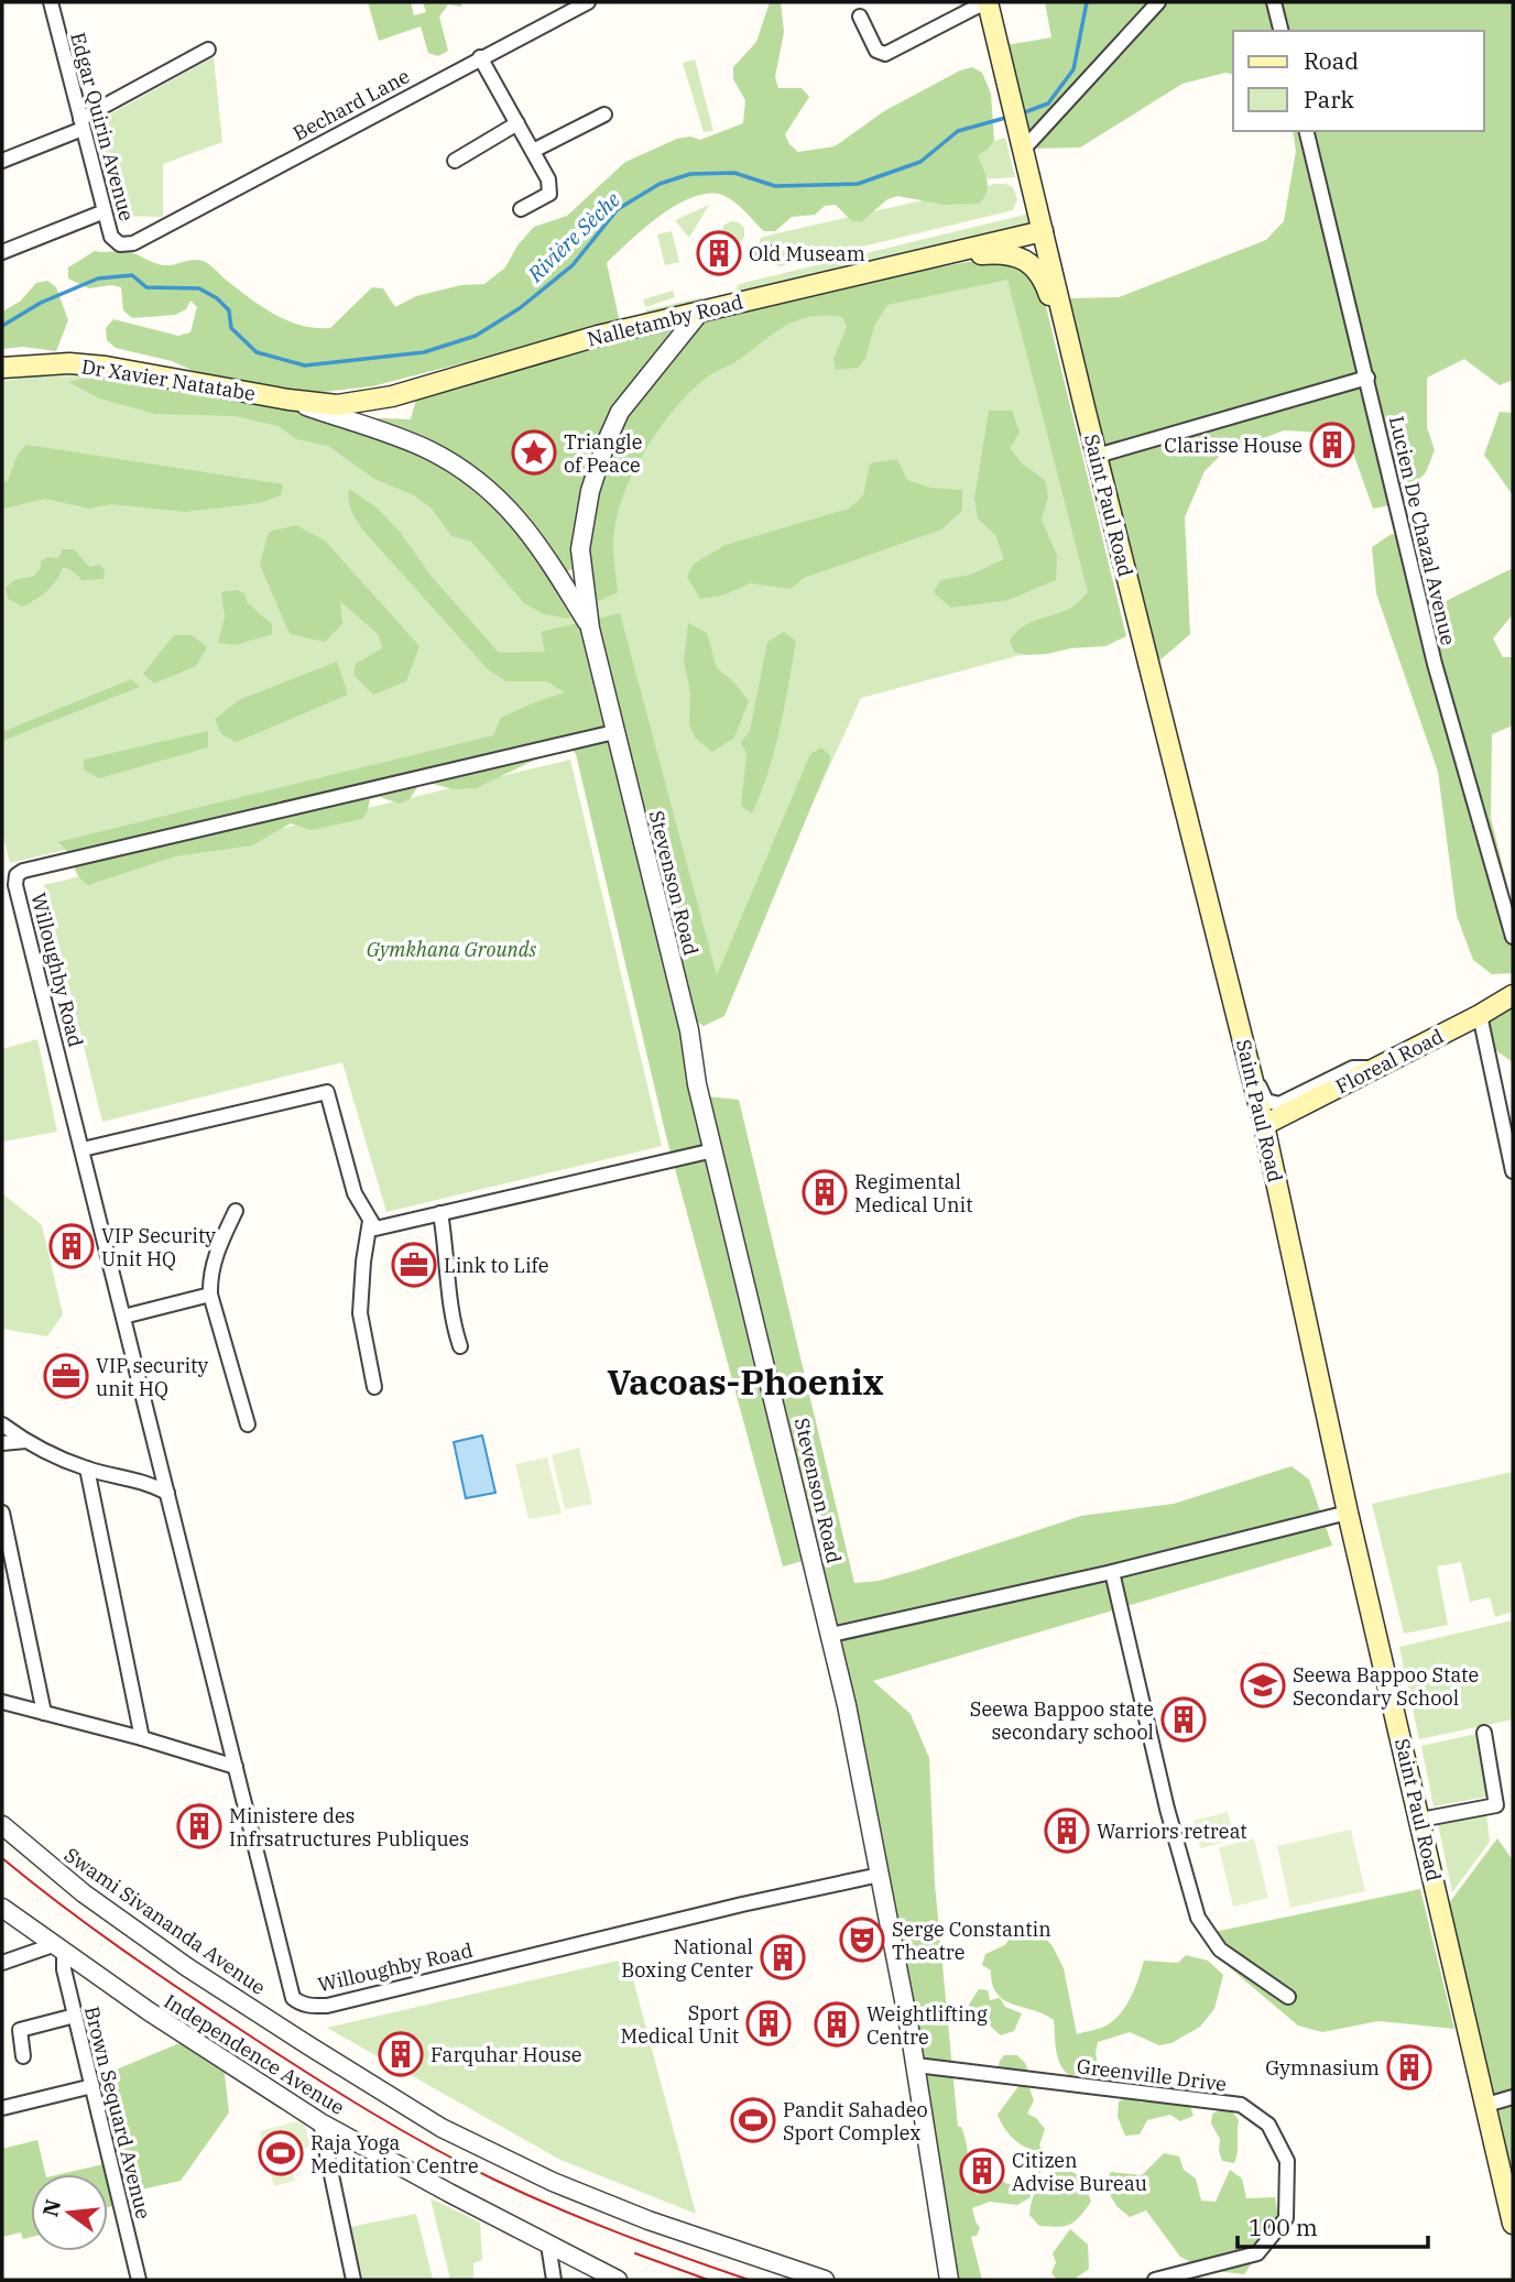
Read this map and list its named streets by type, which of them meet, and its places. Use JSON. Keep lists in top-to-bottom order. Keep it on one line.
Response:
{"streets":{"main road":["Nalletamby Road","Dr Xavier Natatabe","Saint Paul Road","Floreal Road"],"street":["Bechard Lane","Edgar Quirin Avenue","Lucien De Chazal Avenue","Stevenson Road","Willoughby Road","Swami Sivananda Avenue","Independence Avenue","Greenville Drive","Brown Sequard Avenue"]},"crossings":[["Bechard Lane","Edgar Quirin Avenue"],["Nalletamby Road","Dr Xavier Natatabe"],["Nalletamby Road","Saint Paul Road"],["Nalletamby Road","Stevenson Road"],["Dr Xavier Natatabe","Stevenson Road"],["Saint Paul Road","Floreal Road"],["Stevenson Road","Willoughby Road"],["Stevenson Road","Greenville Drive"],["Independence Avenue","Brown Sequard Avenue"]],"districts":["Vacoas-Phoenix"],"water":["Rivière Sèche"],"parks":["Gymkhana Grounds"],"places":{"building":["Old Museam","Clarisse House","Regimental Medical Unit","VIP Security Unit HQ","Seewa Bappoo state secondary school","Ministere des Infrsatructures Publiques","Warriors retreat","National Boxing Center","Sport Medical Unit","Weightlifting Centre","Farquhar House","Gymnasium","Citizen Advise Bureau"],"place":["Triangle of Peace"],"office":["Link to Life","VIP security unit HQ"],"school or university":["Seewa Bappoo State Secondary School"],"theatre":["Serge Constantin Theatre"],"sports":["Pandit Sahadeo Sport Complex","Raja Yoga Meditation Centre"]},"legend":["Road","Park"],"scale_bar":"100 m","north":"left"}
